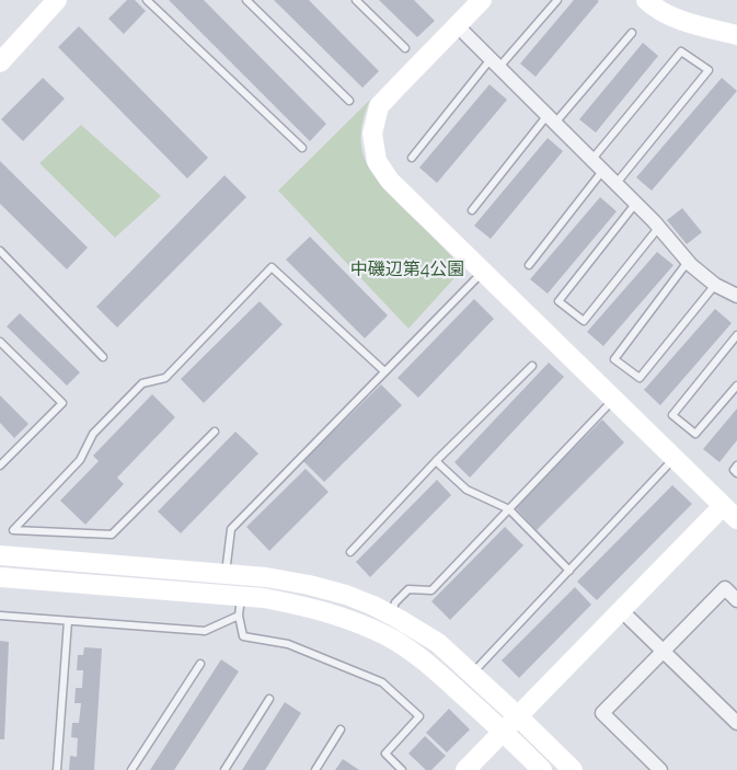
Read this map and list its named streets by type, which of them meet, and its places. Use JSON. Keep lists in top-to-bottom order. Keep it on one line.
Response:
{"parks":["中磯辺第4公園"]}
